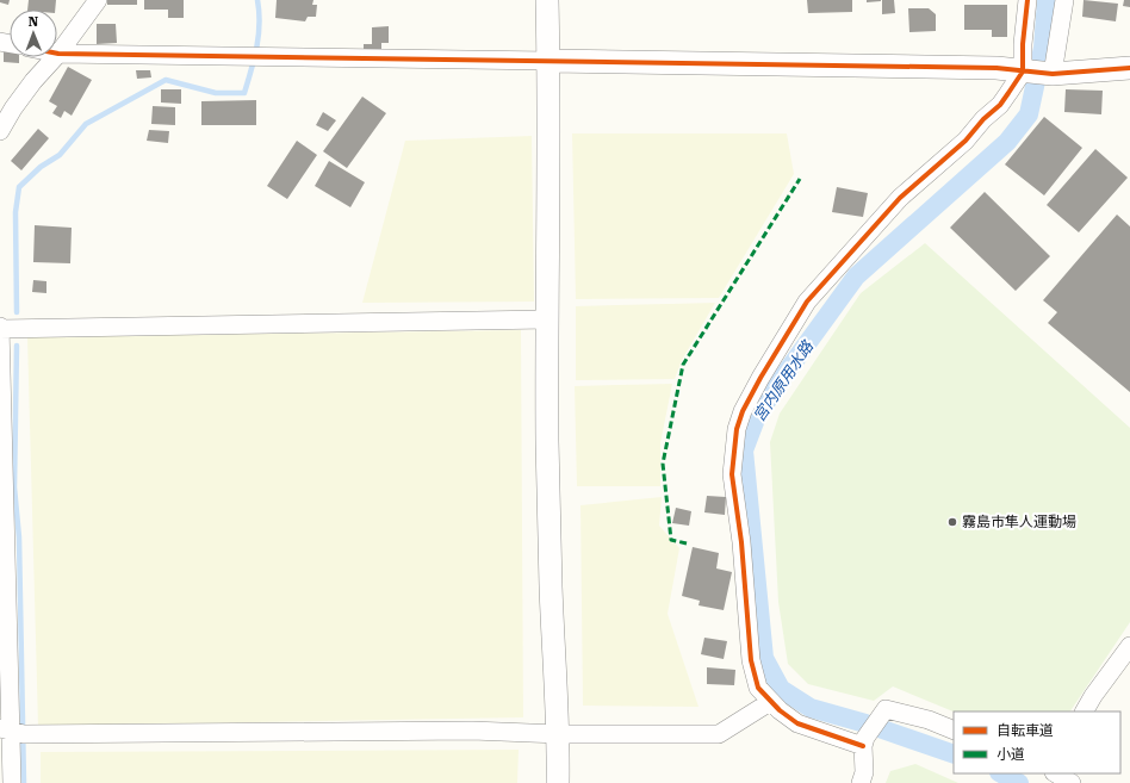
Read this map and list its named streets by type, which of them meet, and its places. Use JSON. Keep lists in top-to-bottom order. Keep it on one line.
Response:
{"water":["宮内原用水路"],"places":["霧島市隼人運動場"],"legend":["自転車道","小道"],"north":"top"}
